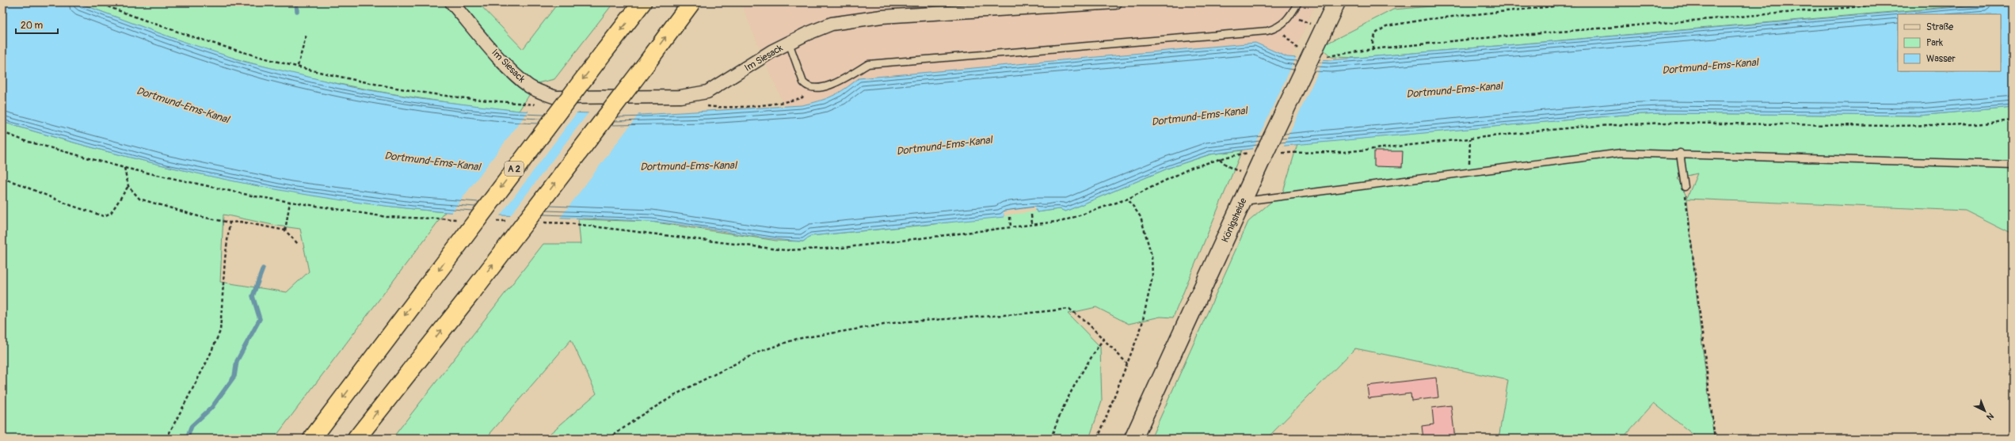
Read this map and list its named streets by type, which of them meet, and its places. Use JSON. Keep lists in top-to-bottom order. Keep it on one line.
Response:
{"streets":{"highway":["A 2"],"main road":["Königsheide"],"street":["Im Siesack"]},"water":["Dortmund-Ems-Kanal"],"legend":["Straße","Park","Wasser"],"scale_bar":"20 m","north":"bottom right"}
